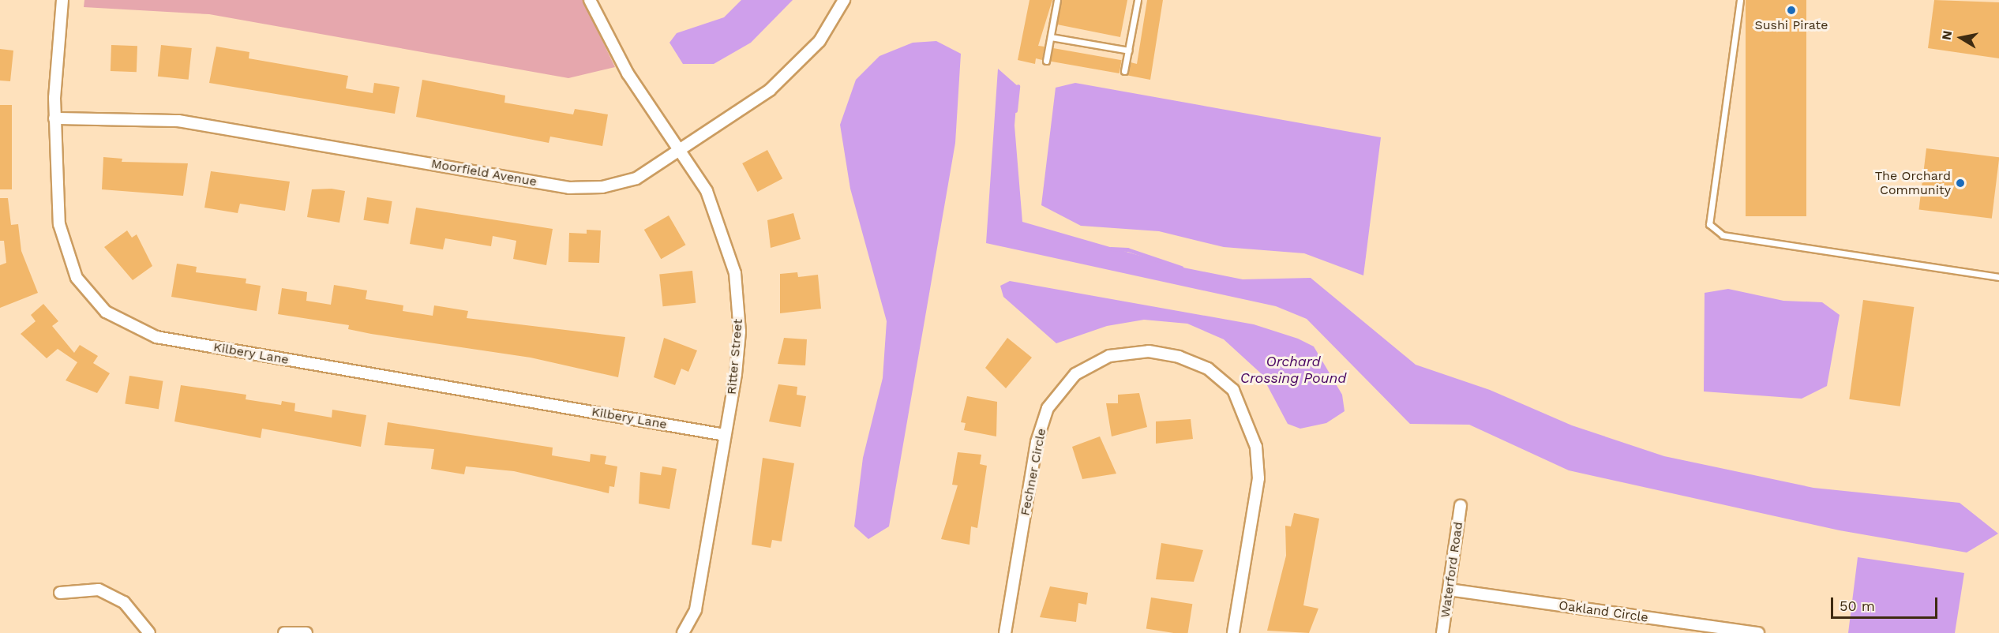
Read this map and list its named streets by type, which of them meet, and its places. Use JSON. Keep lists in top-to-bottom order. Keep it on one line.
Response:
{"streets":{"street":["Moorfield Avenue","Kilbery Lane","Ritter Street","Fechner Circle","Waterford Road","Oakland Circle"]},"crossings":[["Moorfield Avenue","Kilbery Lane"],["Moorfield Avenue","Ritter Street"],["Kilbery Lane","Ritter Street"],["Waterford Road","Oakland Circle"]],"water":["Orchard Crossing Pound"],"places":["Sushi Pirate","The Orchard Community"],"scale_bar":"50 m","north":"left"}
